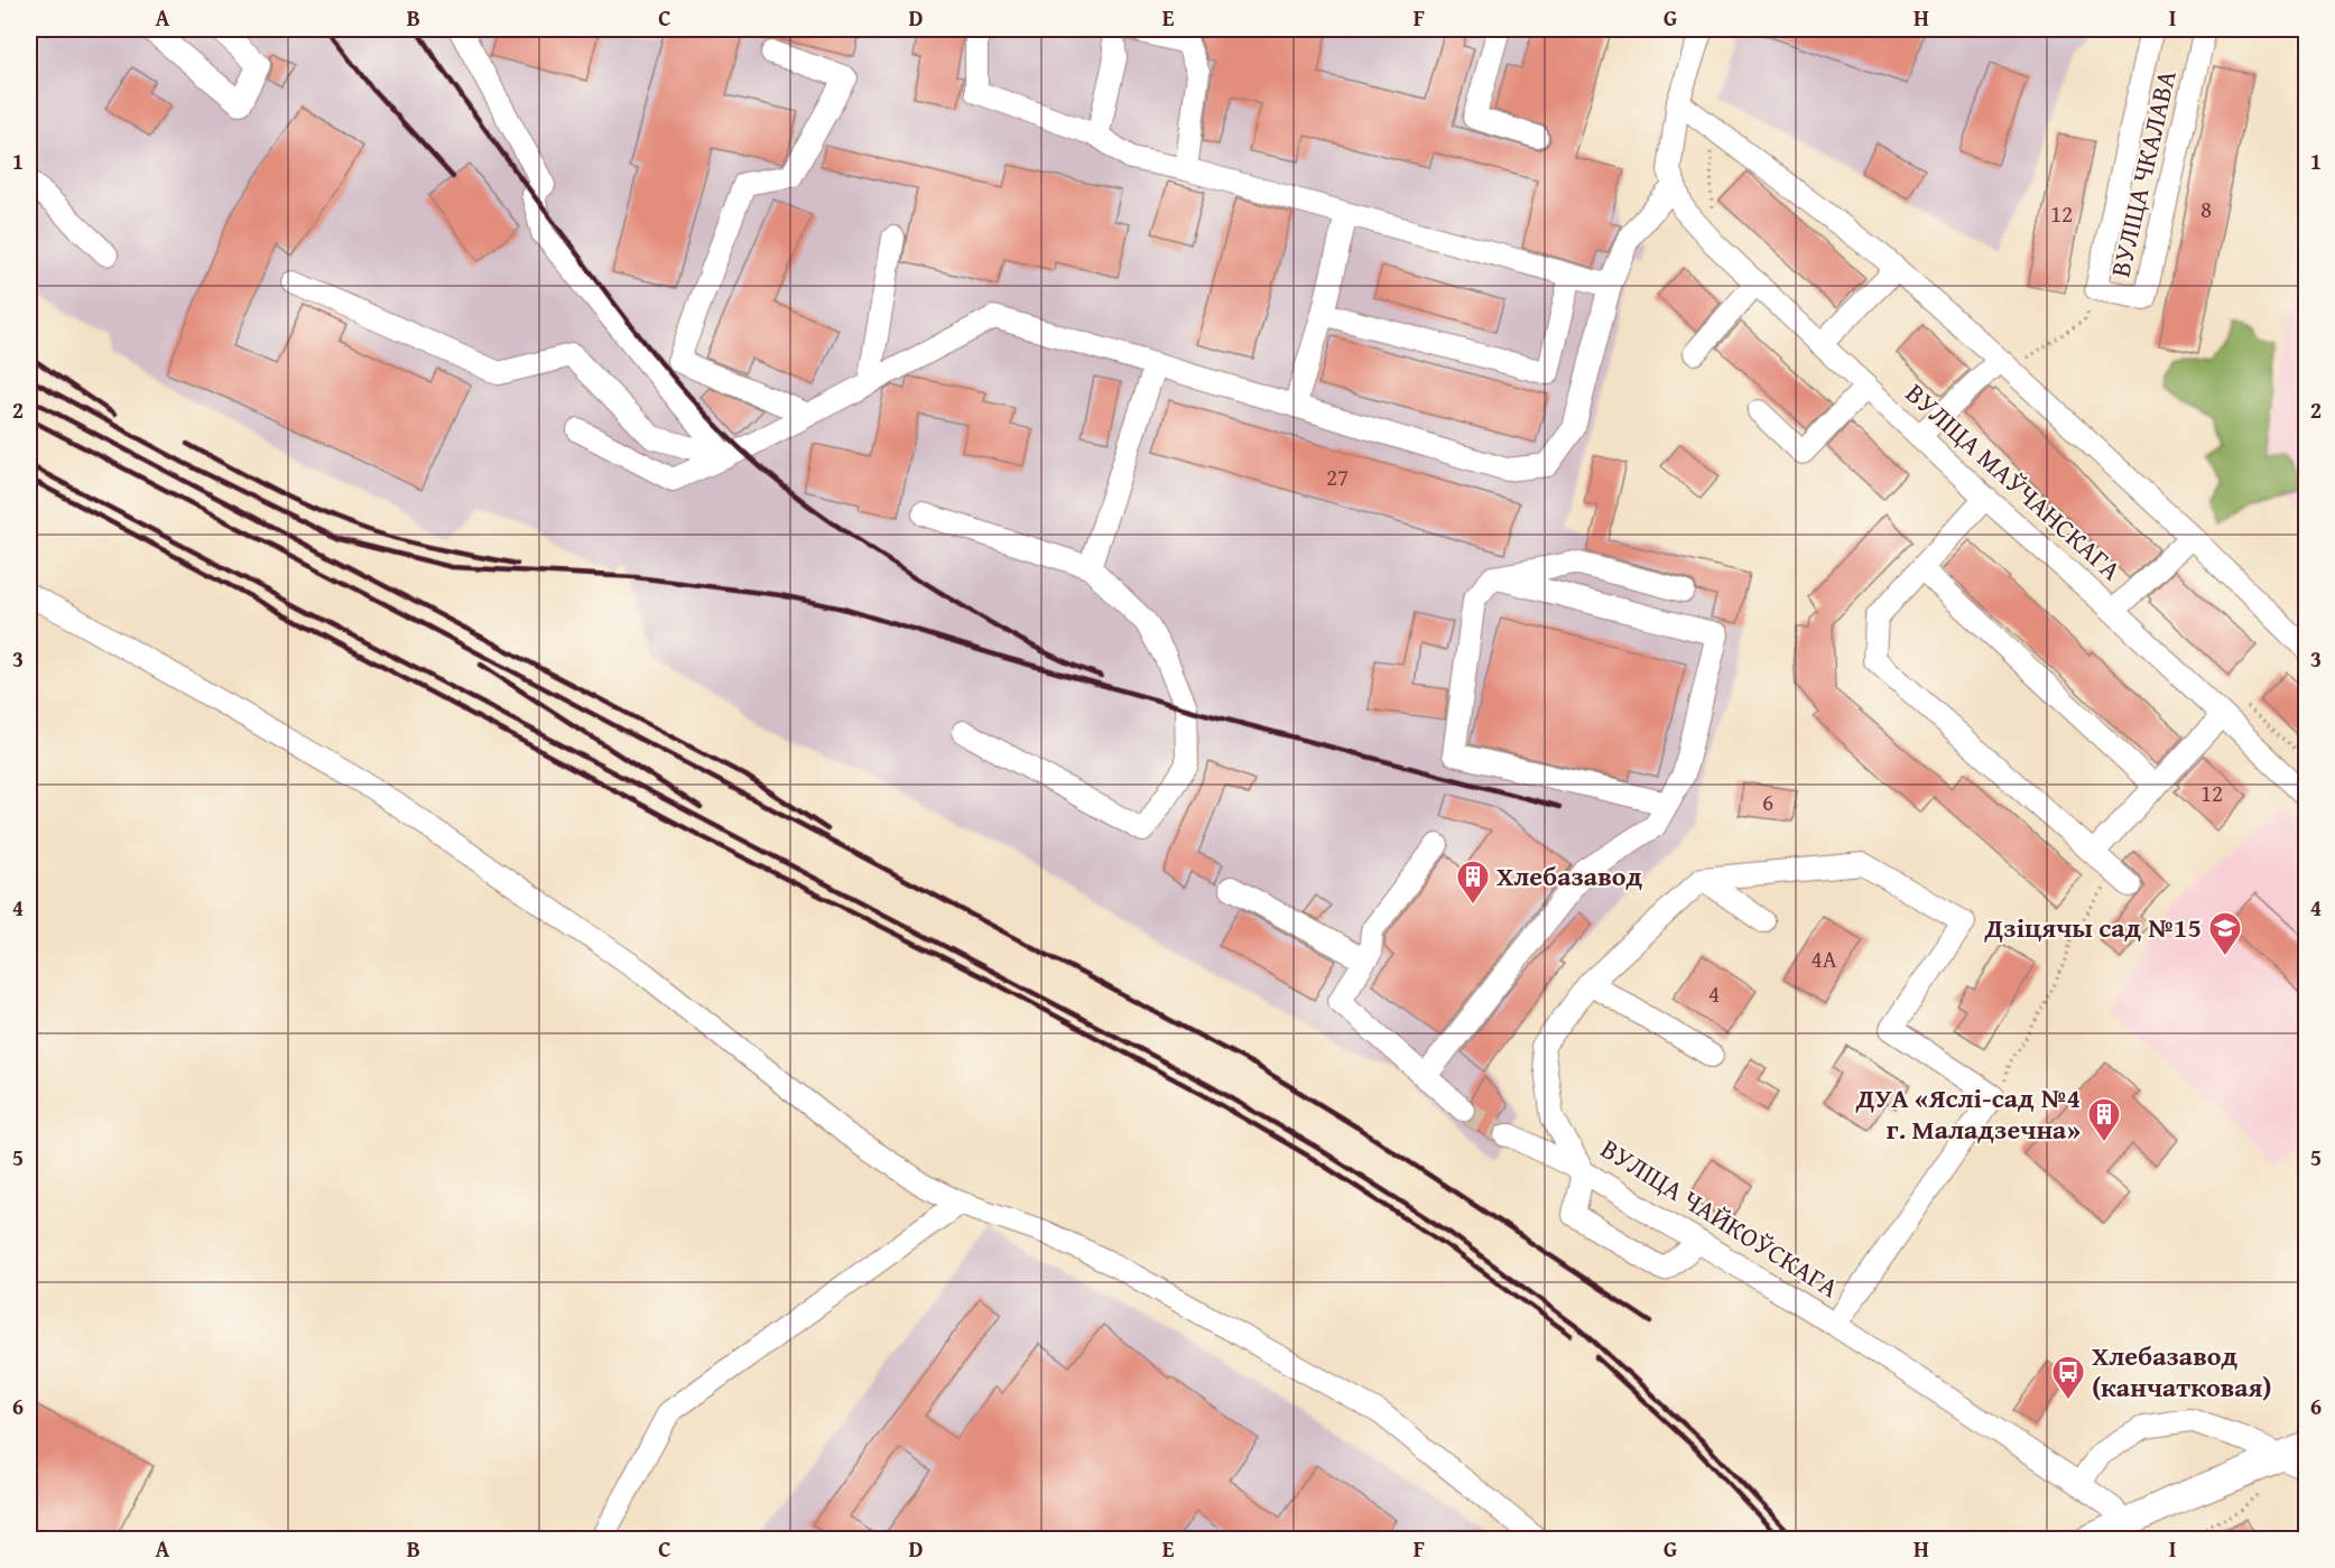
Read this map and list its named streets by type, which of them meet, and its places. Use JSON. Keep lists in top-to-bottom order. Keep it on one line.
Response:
{"streets":{"street":["ВУЛІЦА ЧКАЛАВА","ВУЛІЦА МАЎЧАНСКАГА","ВУЛІЦА ЧАЙКОЎСКАГА"]},"places":{"building":["Хлебазавод","ДУА «Яслі-сад №4 г. Маладзечна»"],"school or university":["Дзіцячы сад №15"],"bus stop":["Хлебазавод (канчатковая)"]},"house_numbers":["8","12","27","12","6","4А","4"],"grid":{"columns":["A","B","C","D","E","F","G","H","I"],"rows":["1","2","3","4","5","6"]}}
